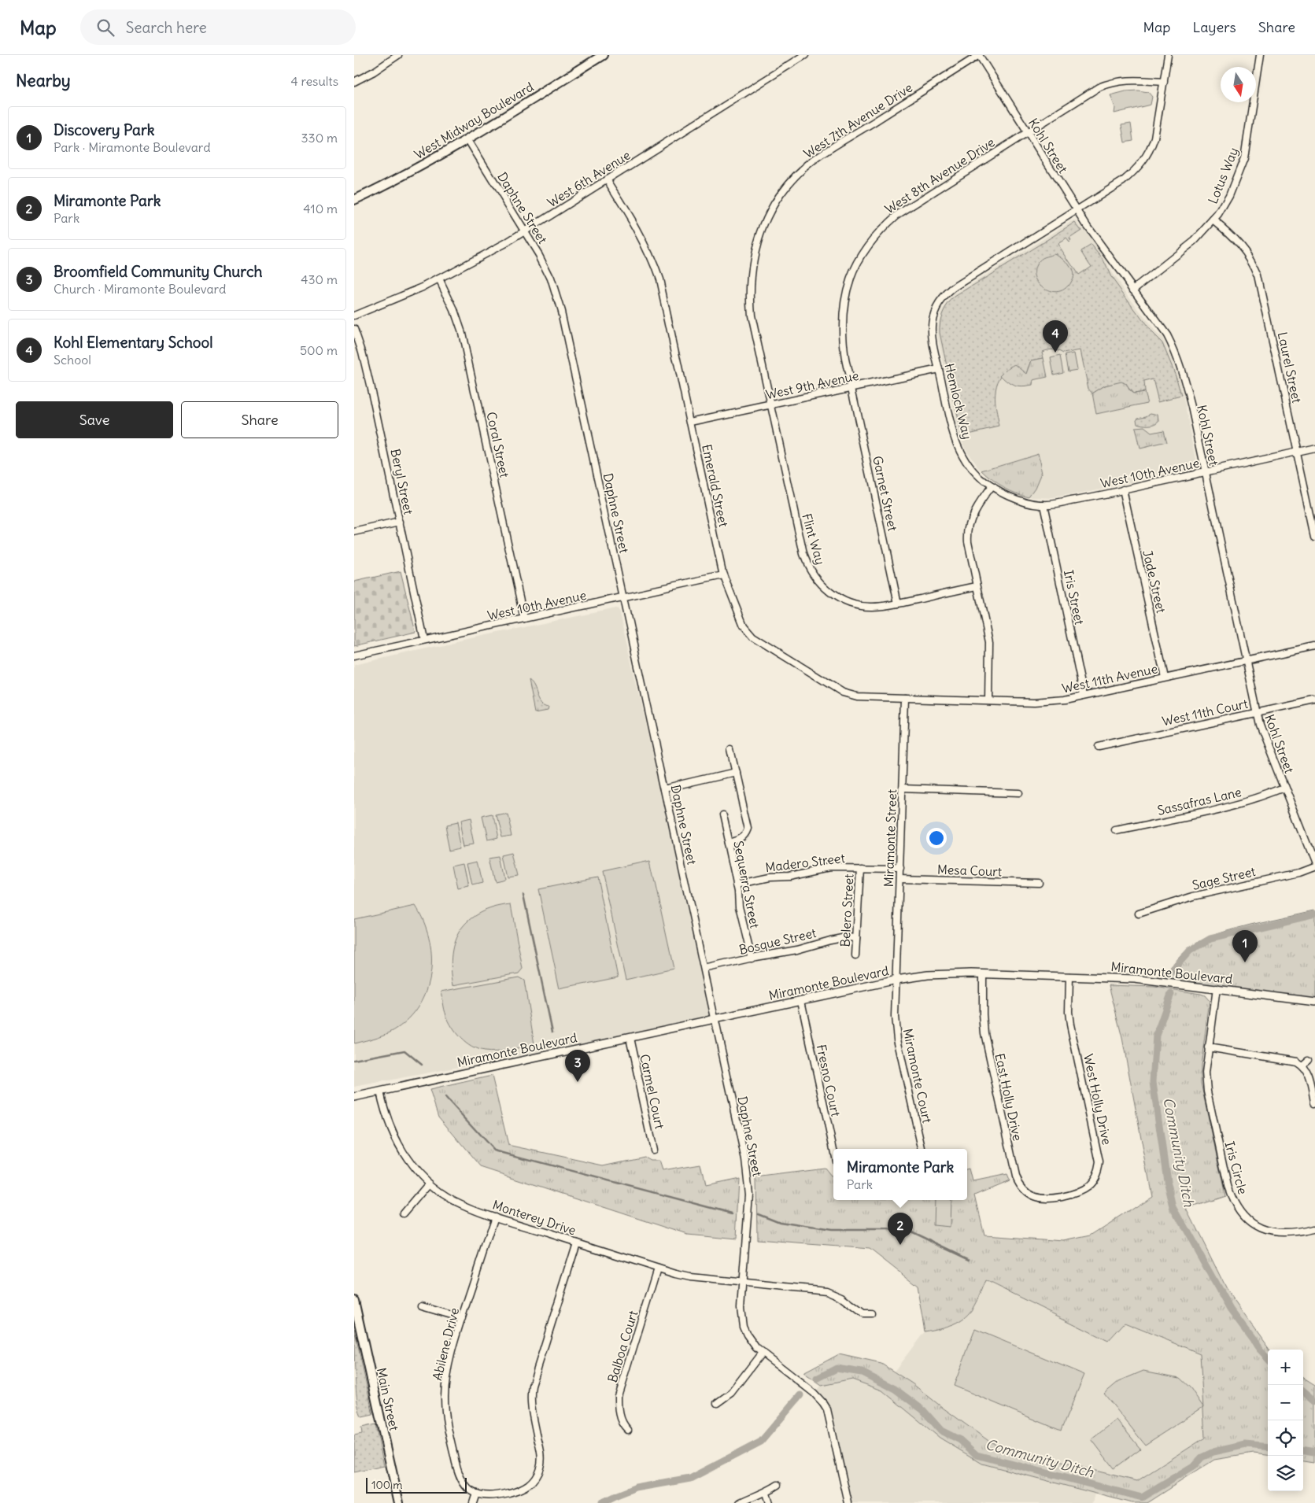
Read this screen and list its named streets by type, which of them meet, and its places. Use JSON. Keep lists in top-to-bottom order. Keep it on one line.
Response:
{"streets":{"main road":["West Midway Boulevard","Main Street"],"street":["West 7th Avenue Drive","Kohl Street","West 8th Avenue Drive","Lotus Way","West 6th Avenue","Daphne Street","Laurel Street","West 9th Avenue","Hemlock Way","Coral Street","West 10th Avenue","Beryl Street","Emerald Street","Garnet Street","Flint Way","Jade Street","Iris Street","West 11th Avenue","West 11th Court","Sassafras Lane","Miramonte Street","Madero Street","Mesa Court","Sage Street","Sequerra Street","Belero Street","Bosque Street","Miramonte Boulevard","Miramonte Court","Fresno Court","Carmel Court","East Holly Drive","West Holly Drive","Iris Circle","Monterey Drive","Abilene Drive","Balboa Court"]},"crossings":[["West Midway Boulevard","Daphne Street"],["West 7th Avenue Drive","Kohl Street"],["West 7th Avenue Drive","West 9th Avenue"],["West 7th Avenue Drive","Flint Way"],["Kohl Street","West 8th Avenue Drive"],["Kohl Street","Lotus Way"],["Kohl Street","Hemlock Way"],["Kohl Street","West 10th Avenue"],["Kohl Street","West 11th Avenue"],["Kohl Street","West 11th Court"],["Kohl Street","Sassafras Lane"],["Kohl Street","Sage Street"],["West 8th Avenue Drive","West 9th Avenue"],["West 8th Avenue Drive","Hemlock Way"],["West 8th Avenue Drive","Garnet Street"],["Lotus Way","Laurel Street"],["West 6th Avenue","Daphne Street"],["West 6th Avenue","Coral Street"],["West 6th Avenue","Emerald Street"],["Daphne Street","West 10th Avenue"],["Daphne Street","Bosque Street"],["Daphne Street","Miramonte Boulevard"],["Daphne Street","Monterey Drive"],["Laurel Street","West 10th Avenue"],["West 9th Avenue","Hemlock Way"],["West 9th Avenue","Emerald Street"],["West 9th Avenue","Garnet Street"],["West 9th Avenue","Flint Way"],["Hemlock Way","West 10th Avenue"],["Coral Street","West 10th Avenue"],["West 10th Avenue","Beryl Street"],["West 10th Avenue","Emerald Street"],["West 10th Avenue","Jade Street"],["West 10th Avenue","Iris Street"],["Emerald Street","West 11th Avenue"],["Emerald Street","Miramonte Street"],["Garnet Street","Flint Way"],["Jade Street","West 11th Avenue"],["Iris Street","West 11th Avenue"],["West 11th Avenue","Miramonte Street"],["Miramonte Street","Madero Street"],["Miramonte Street","Mesa Court"],["Miramonte Street","Miramonte Boulevard"],["Miramonte Street","Miramonte Court"],["Madero Street","Sequerra Street"],["Madero Street","Belero Street"],["Sequerra Street","Bosque Street"],["Belero Street","Bosque Street"],["Miramonte Boulevard","Miramonte Court"],["Miramonte Boulevard","Fresno Court"],["Miramonte Boulevard","Carmel Court"],["Miramonte Boulevard","East Holly Drive"],["Miramonte Boulevard","West Holly Drive"],["Miramonte Boulevard","Iris Circle"],["Miramonte Boulevard","Monterey Drive"],["East Holly Drive","West Holly Drive"],["Monterey Drive","Abilene Drive"],["Monterey Drive","Balboa Court"]],"water":["Community Ditch"],"scale_bar":"100 m","north":"bottom","page":{"header":"Map","search":"Search here","nav":["Map","Layers","Share"],"heading":["Nearby","4 results"],"list":[{"mark":"1","name":"Discovery Park","note":"Park · Miramonte Boulevard","value":"330 m"},{"mark":"2","name":"Miramonte Park","note":"Park","value":"410 m"},{"mark":"3","name":"Broomfield Community Church","note":"Church · Miramonte Boulevard","value":"430 m"},{"mark":"4","name":"Kohl Elementary School","note":"School","value":"500 m"}],"pins":["4","1","3","2"],"buttons":["Save","Share"],"popup":["Miramonte Park","Park"],"map_buttons":["+","−"],"scale":"100 m"}}
